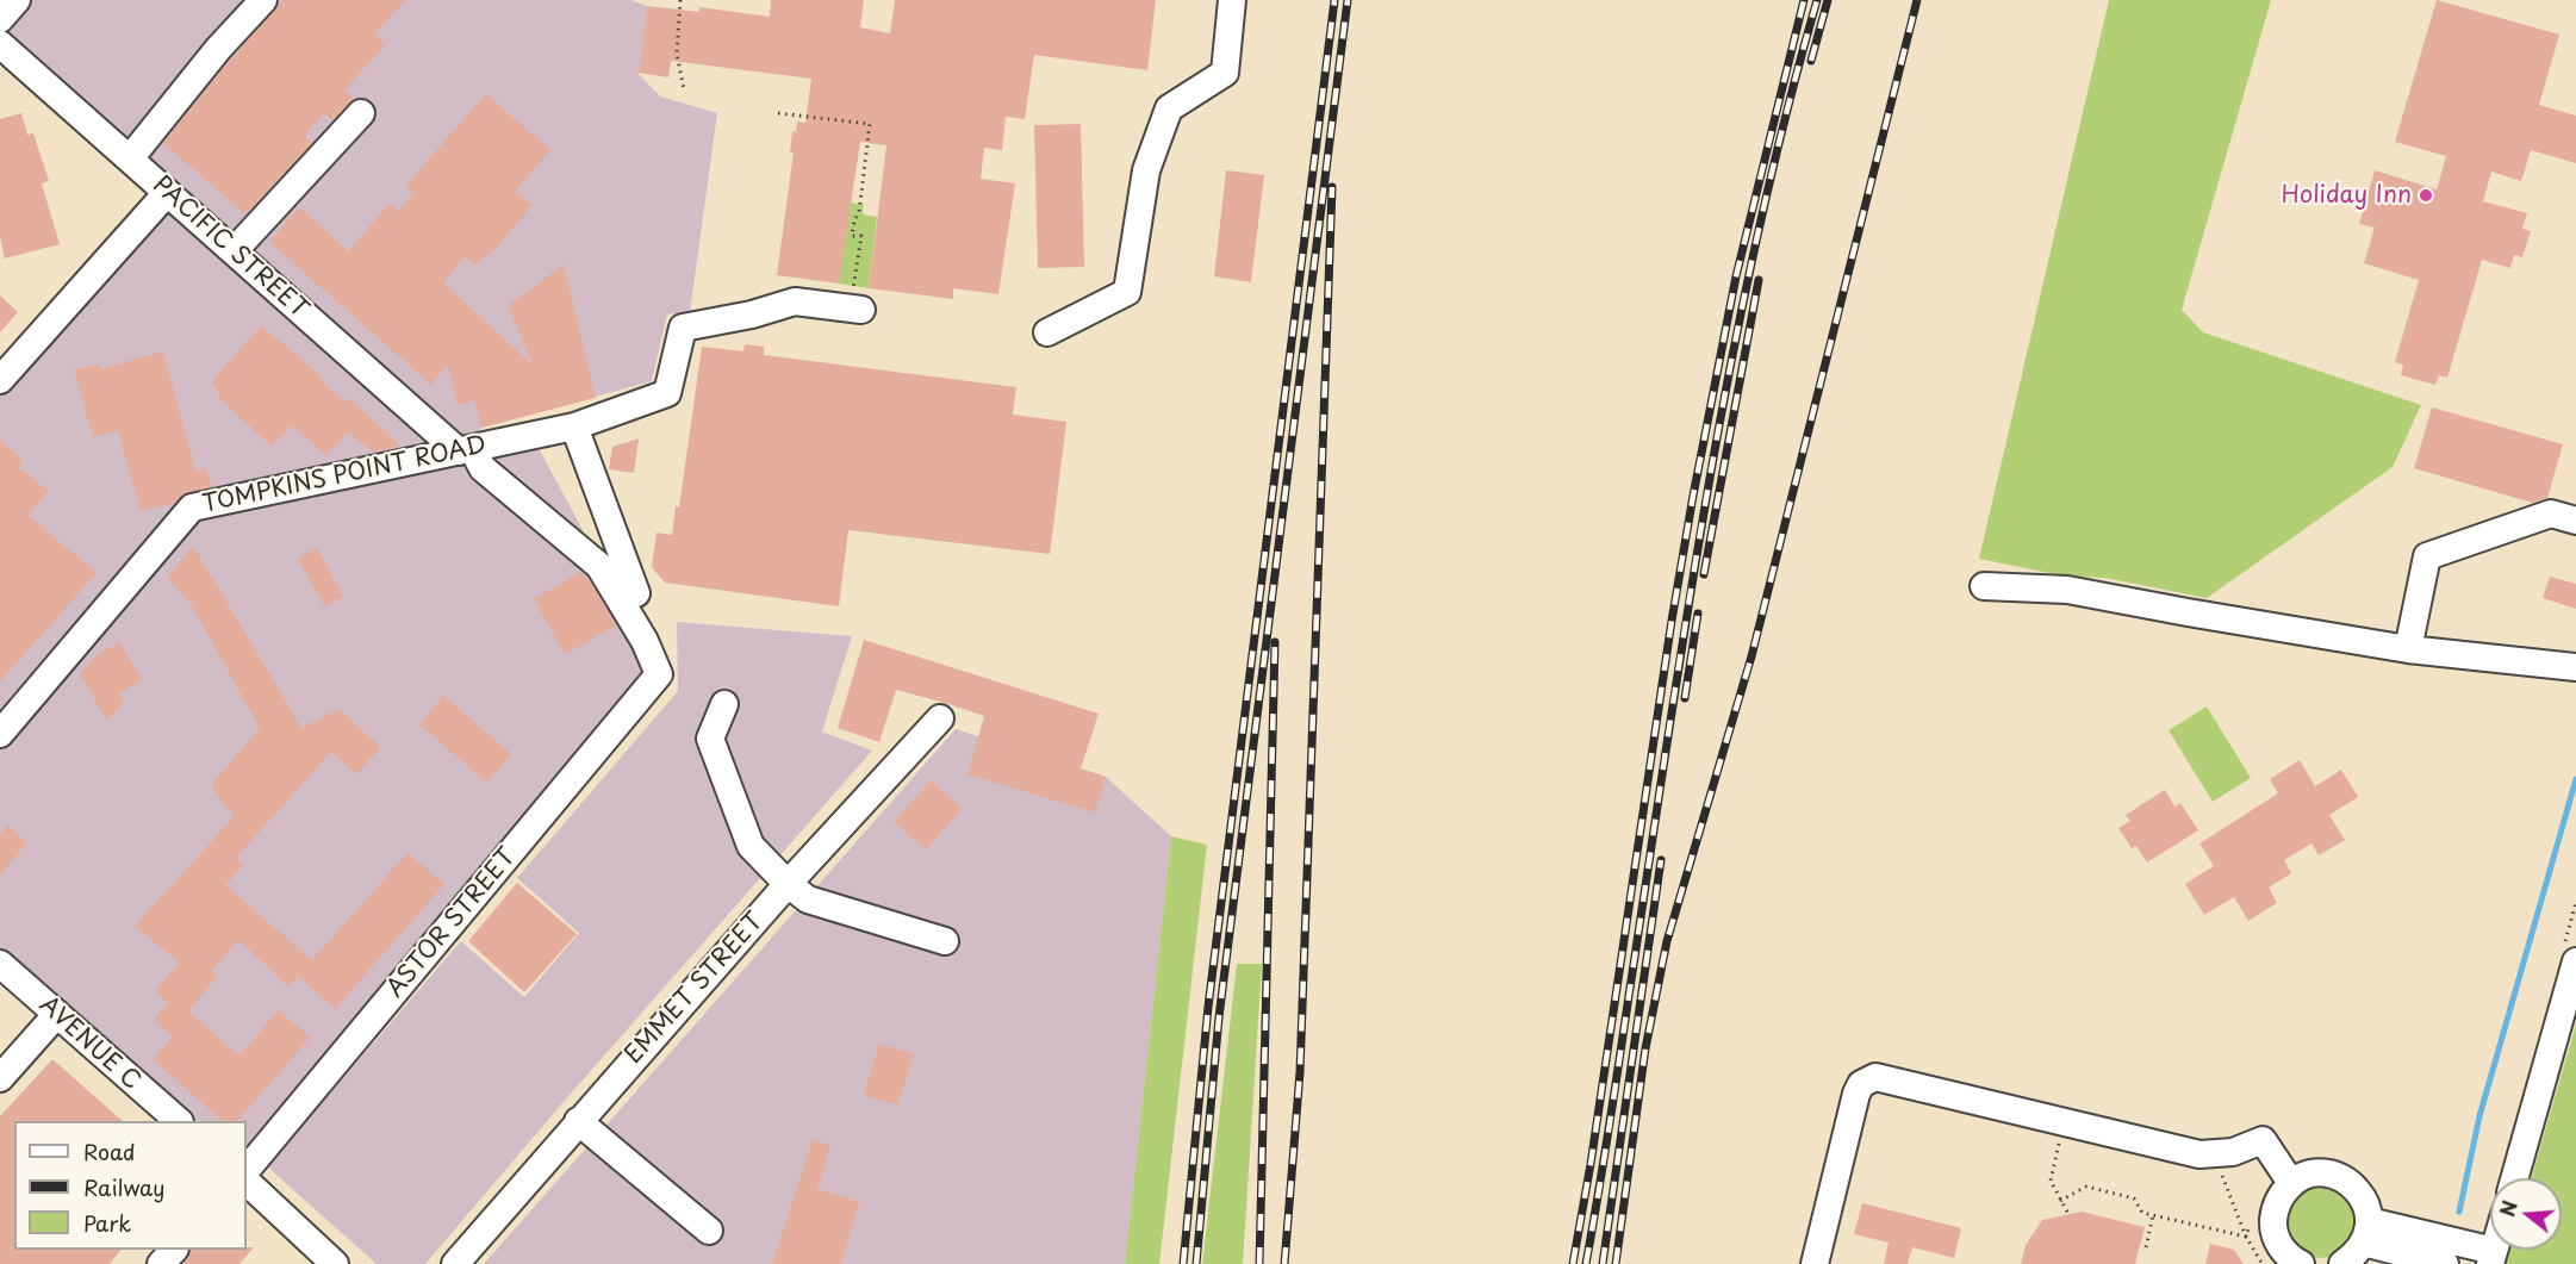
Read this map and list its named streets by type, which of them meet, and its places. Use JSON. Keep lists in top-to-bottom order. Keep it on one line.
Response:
{"streets":{"street":["PACIFIC STREET","TOMPKINS POINT ROAD","ASTOR STREET","EMMET STREET","AVENUE C"]},"crossings":[["PACIFIC STREET","TOMPKINS POINT ROAD"],["PACIFIC STREET","ASTOR STREET"]],"places":["Holiday Inn"],"legend":["Road","Railway","Park"],"north":"left"}
